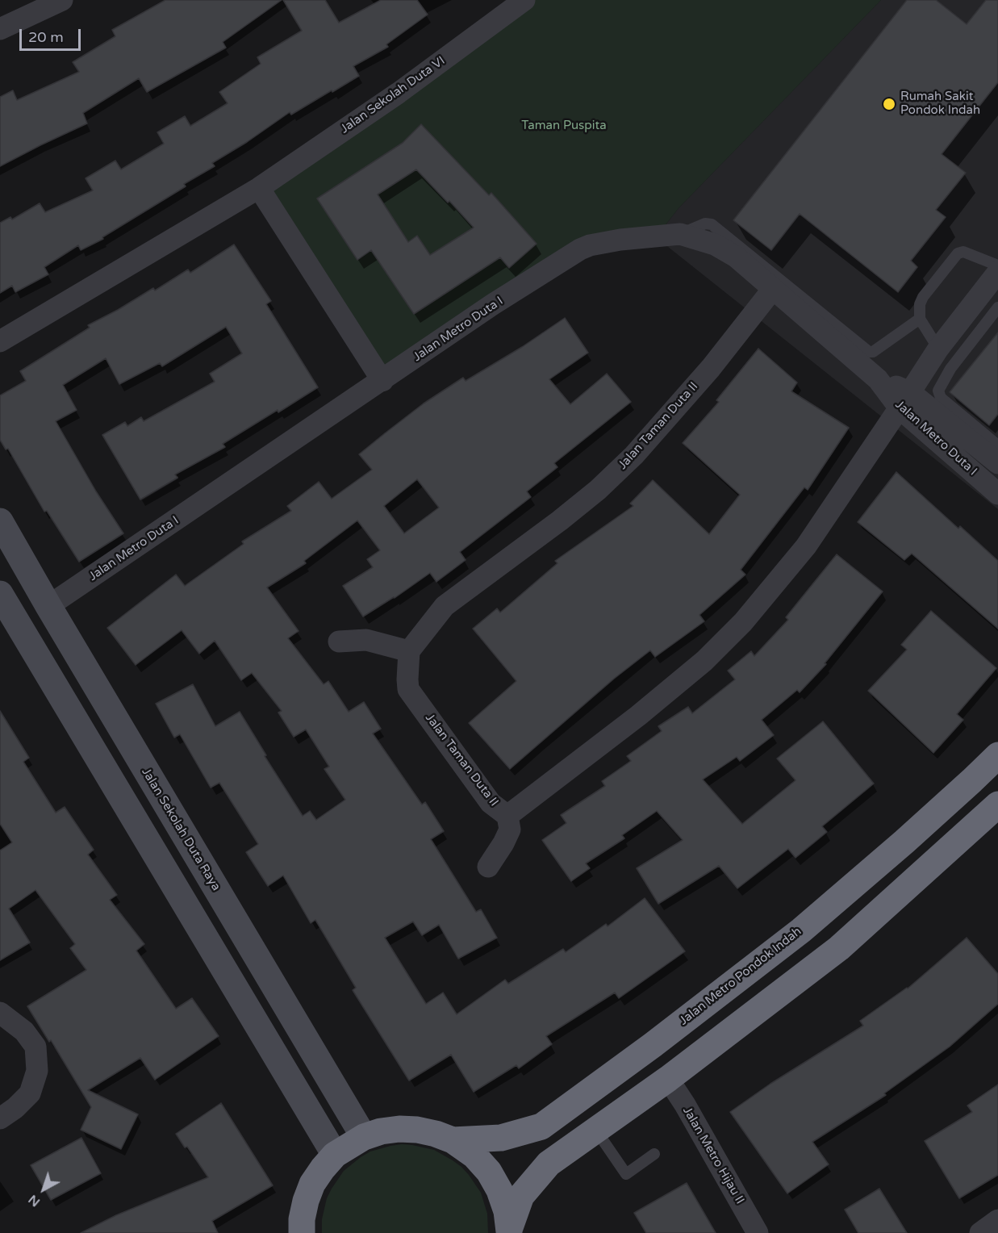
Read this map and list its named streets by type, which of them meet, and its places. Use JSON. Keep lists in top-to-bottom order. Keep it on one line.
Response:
{"streets":{"highway":["Jalan Metro Pondok Indah"],"street":["Jalan Sekolah Duta VI","Jalan Metro Duta I","Jalan Taman Duta II","Jalan Sekolah Duta Raya","Jalan Metro Hijau II"]},"crossings":[["Jalan Metro Duta I","Jalan Taman Duta II"],["Jalan Metro Duta I","Jalan Sekolah Duta Raya"]],"parks":["Taman Puspita"],"places":["Rumah Sakit Pondok Indah"],"scale_bar":"20 m","north":"bottom left"}
